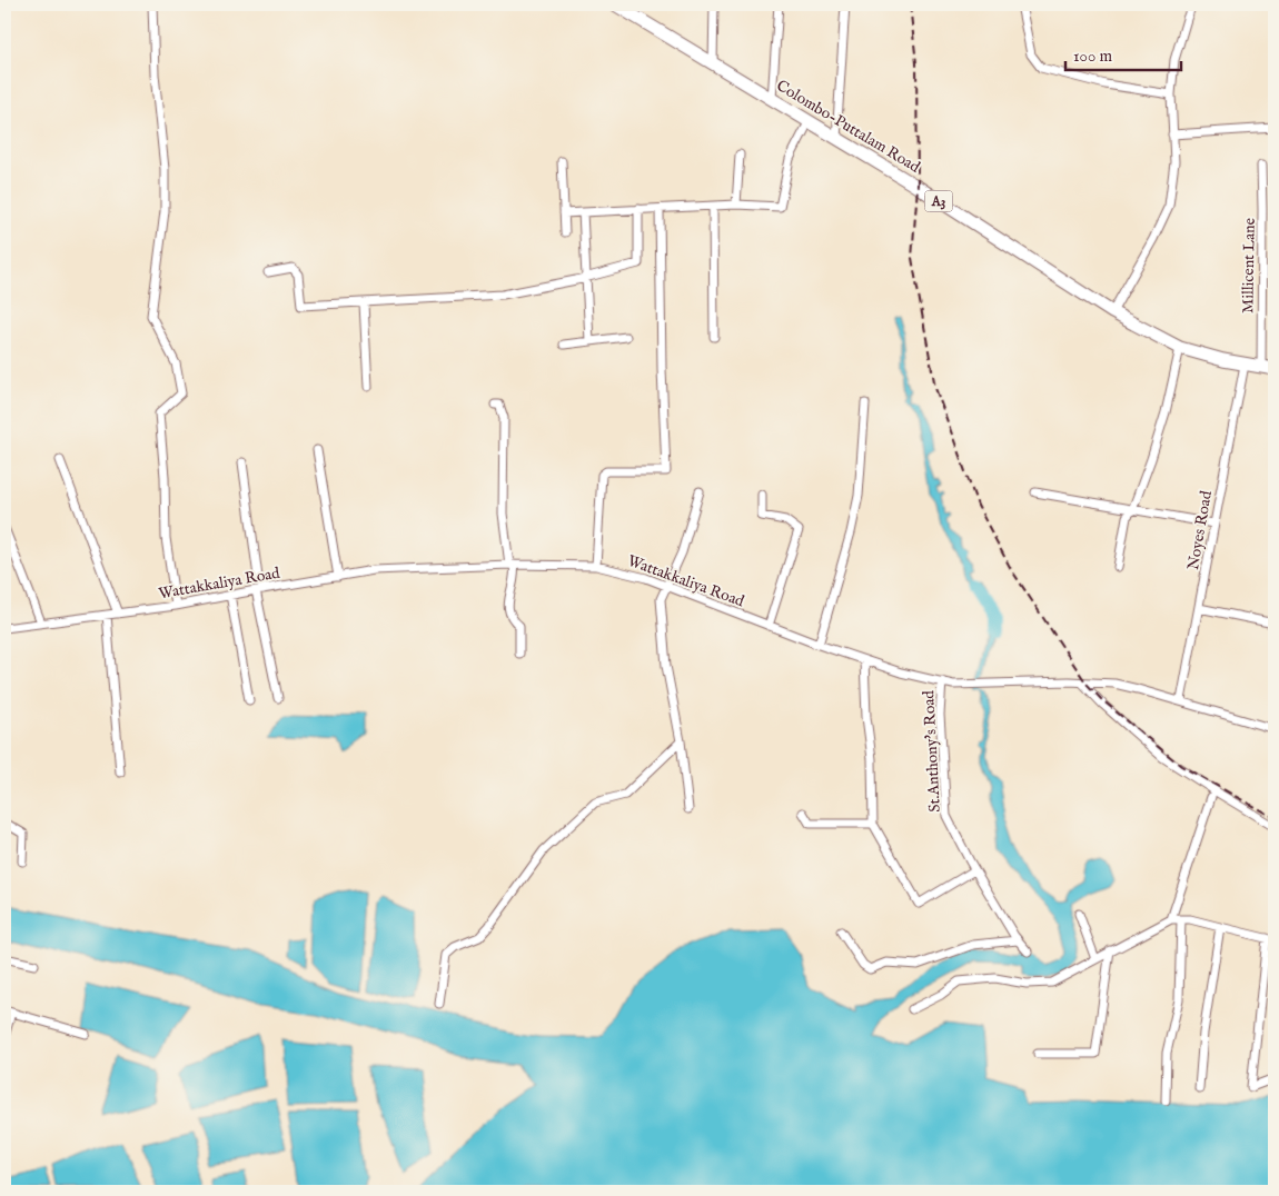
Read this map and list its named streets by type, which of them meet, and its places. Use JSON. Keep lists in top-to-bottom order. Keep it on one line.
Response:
{"streets":{"highway":["Colombo-Puttalam Road","A3"],"street":["Millicent Lane","Noyes Road","Wattakkaliya Road","St.Anthony's Road"]},"crossings":[["Colombo-Puttalam Road","Millicent Lane"],["Colombo-Puttalam Road","Noyes Road"],["Noyes Road","Wattakkaliya Road"],["Wattakkaliya Road","St.Anthony's Road"]],"scale_bar":"100 m"}
